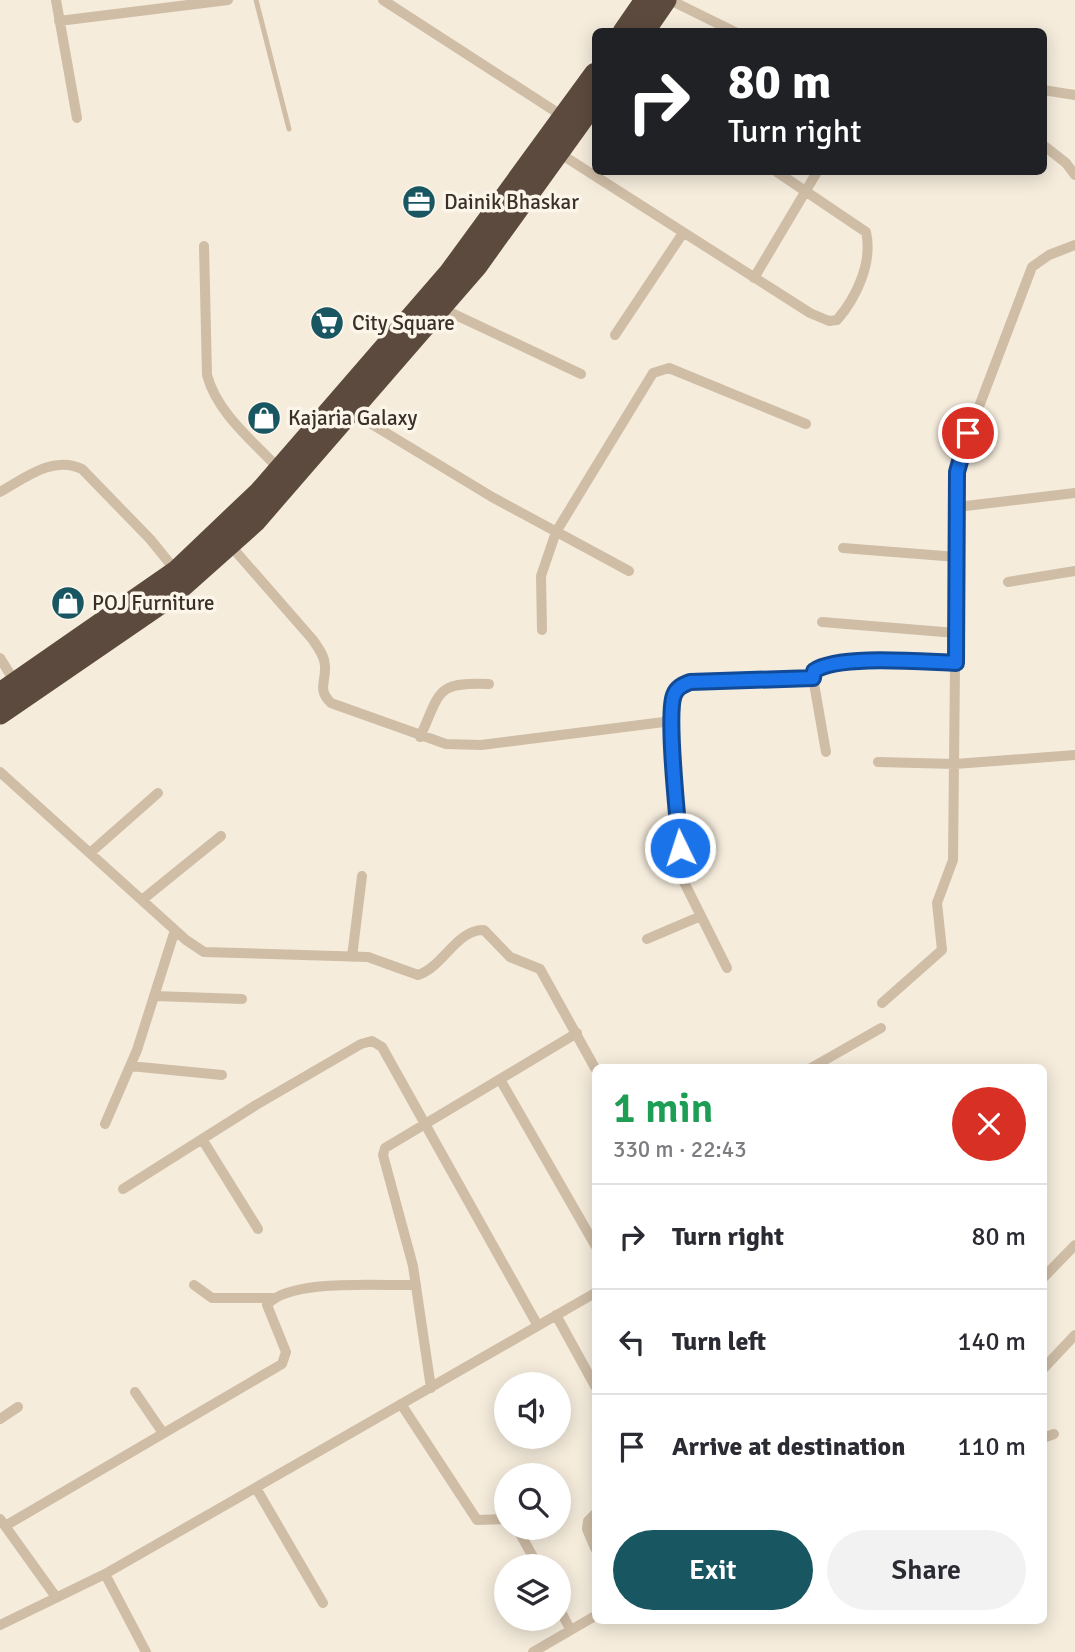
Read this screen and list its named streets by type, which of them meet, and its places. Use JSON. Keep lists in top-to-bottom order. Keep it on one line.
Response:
{"places":{"office":["Dainik Bhaskar"],"supermarket":["City Square"],"shop":["Kajaria Galaxy","POJ Furniture"]},"page":{"turn":["80 m","Turn right"],"heading":["1 min","330 m · 22:43"],"list":[{"name":"Turn right","value":"80 m"},{"name":"Turn left","value":"140 m"},{"name":"Arrive at destination","value":"110 m"}],"buttons":["Exit","Share"]}}
